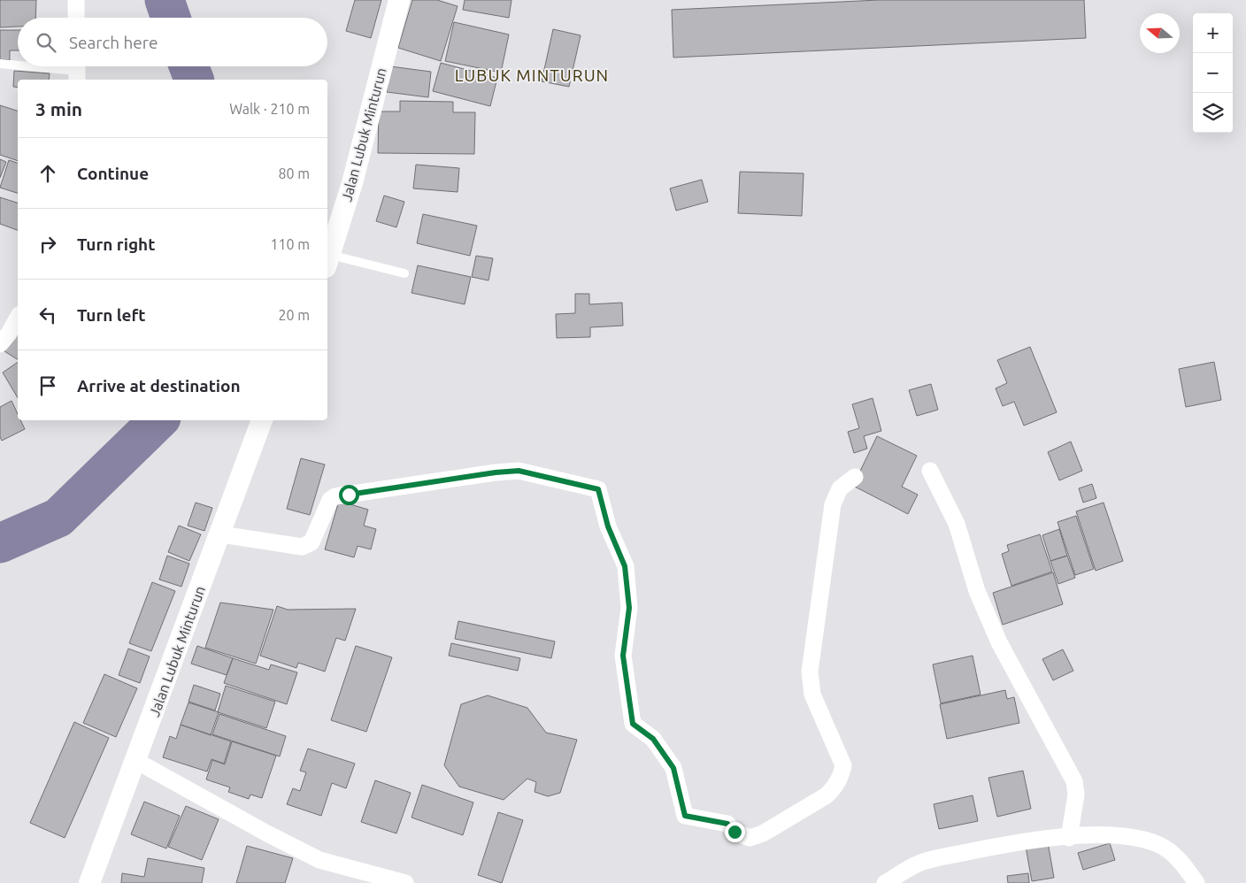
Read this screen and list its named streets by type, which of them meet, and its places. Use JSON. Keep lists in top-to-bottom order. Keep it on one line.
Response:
{"streets":{"street":["Jalan Lubuk Minturun"]},"districts":["LUBUK MINTURUN"],"north":"left","page":{"map_buttons":["+","−"],"search":"Search here","heading":["3 min","Walk · 210 m"],"list":[["Continue","80 m"],["Turn right","110 m"],["Turn left","20 m"],"Arrive at destination"]}}
